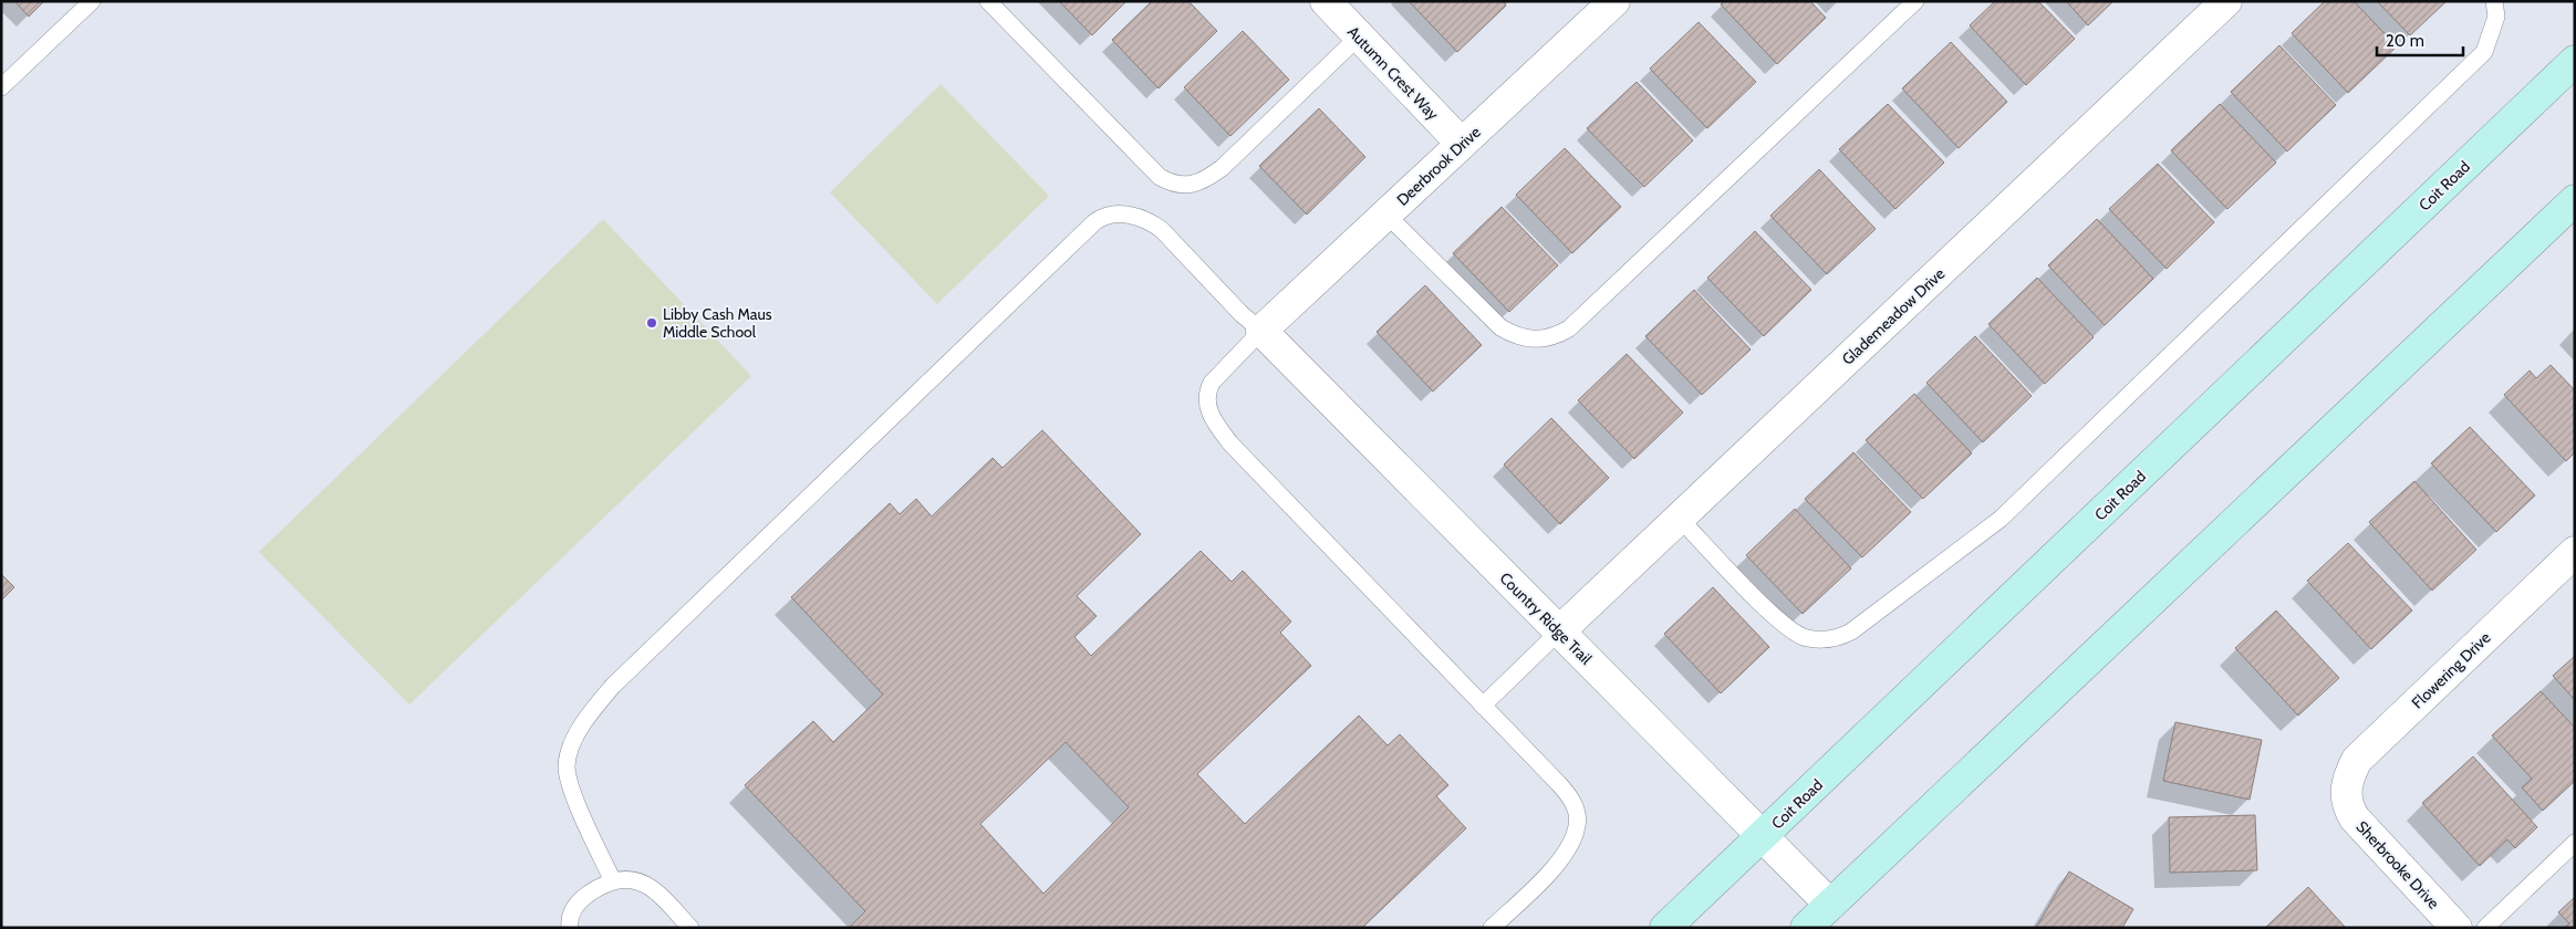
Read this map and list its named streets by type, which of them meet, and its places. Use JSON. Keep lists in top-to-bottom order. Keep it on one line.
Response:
{"streets":{"main road":["Coit Road"],"street":["Autumn Crest Way","Deerbrook Drive","Glademeadow Drive","Country Ridge Trail","Flowering Drive","Sherbrooke Drive"]},"crossings":[["Autumn Crest Way","Deerbrook Drive"],["Deerbrook Drive","Country Ridge Trail"],["Coit Road","Country Ridge Trail"],["Glademeadow Drive","Country Ridge Trail"],["Flowering Drive","Sherbrooke Drive"]],"places":["Libby Cash Maus Middle School"],"scale_bar":"20 m"}
